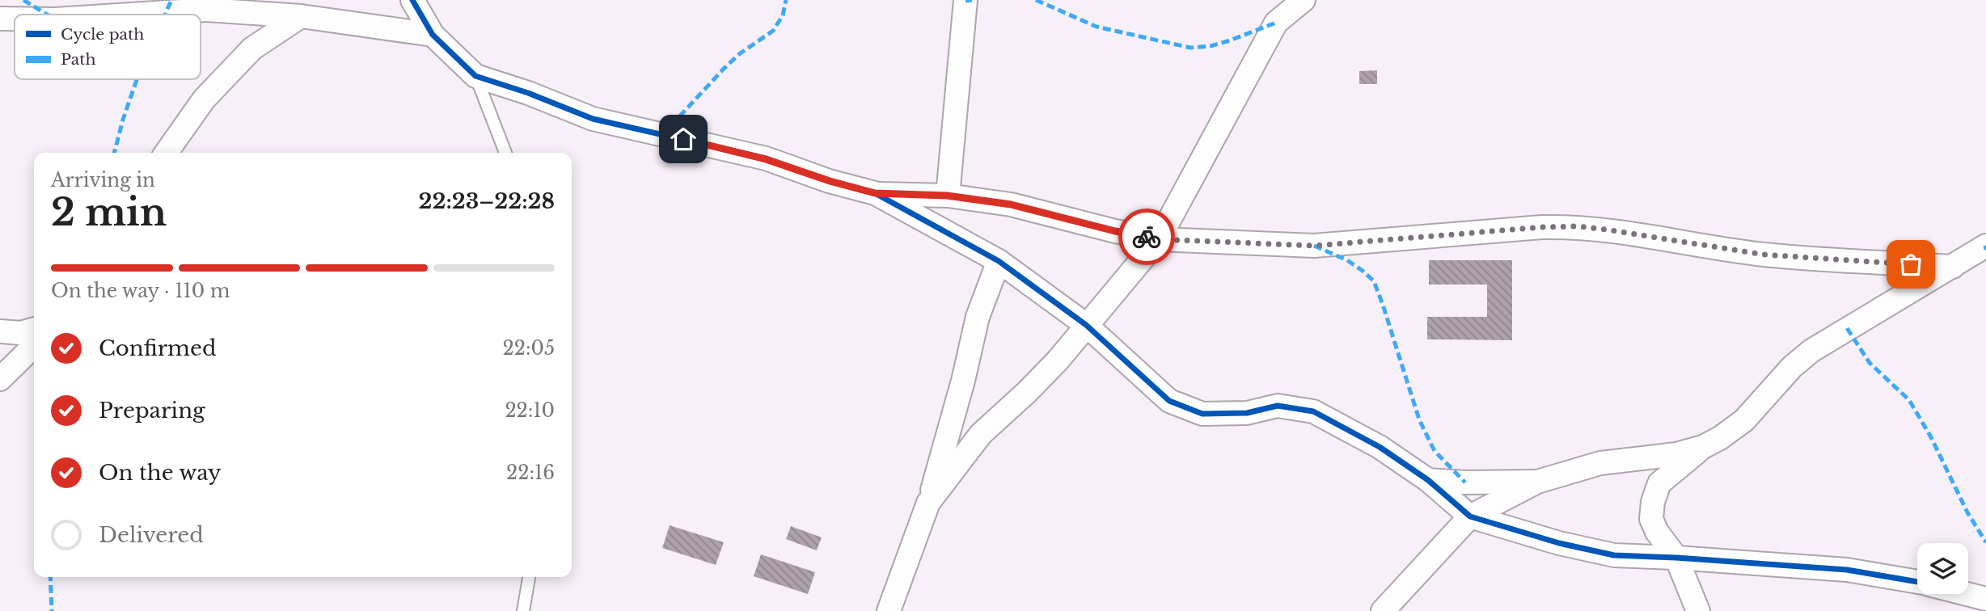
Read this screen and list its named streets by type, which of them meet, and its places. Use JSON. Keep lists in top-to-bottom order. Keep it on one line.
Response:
{"legend":["Cycle path","Path"],"page":{"heading":["2 min","Arriving in","22:23–22:28"],"bar":"On the way · 110 m","list":[["Confirmed","22:05"],["Preparing","22:10"],["On the way","22:16"],"Delivered"]}}
